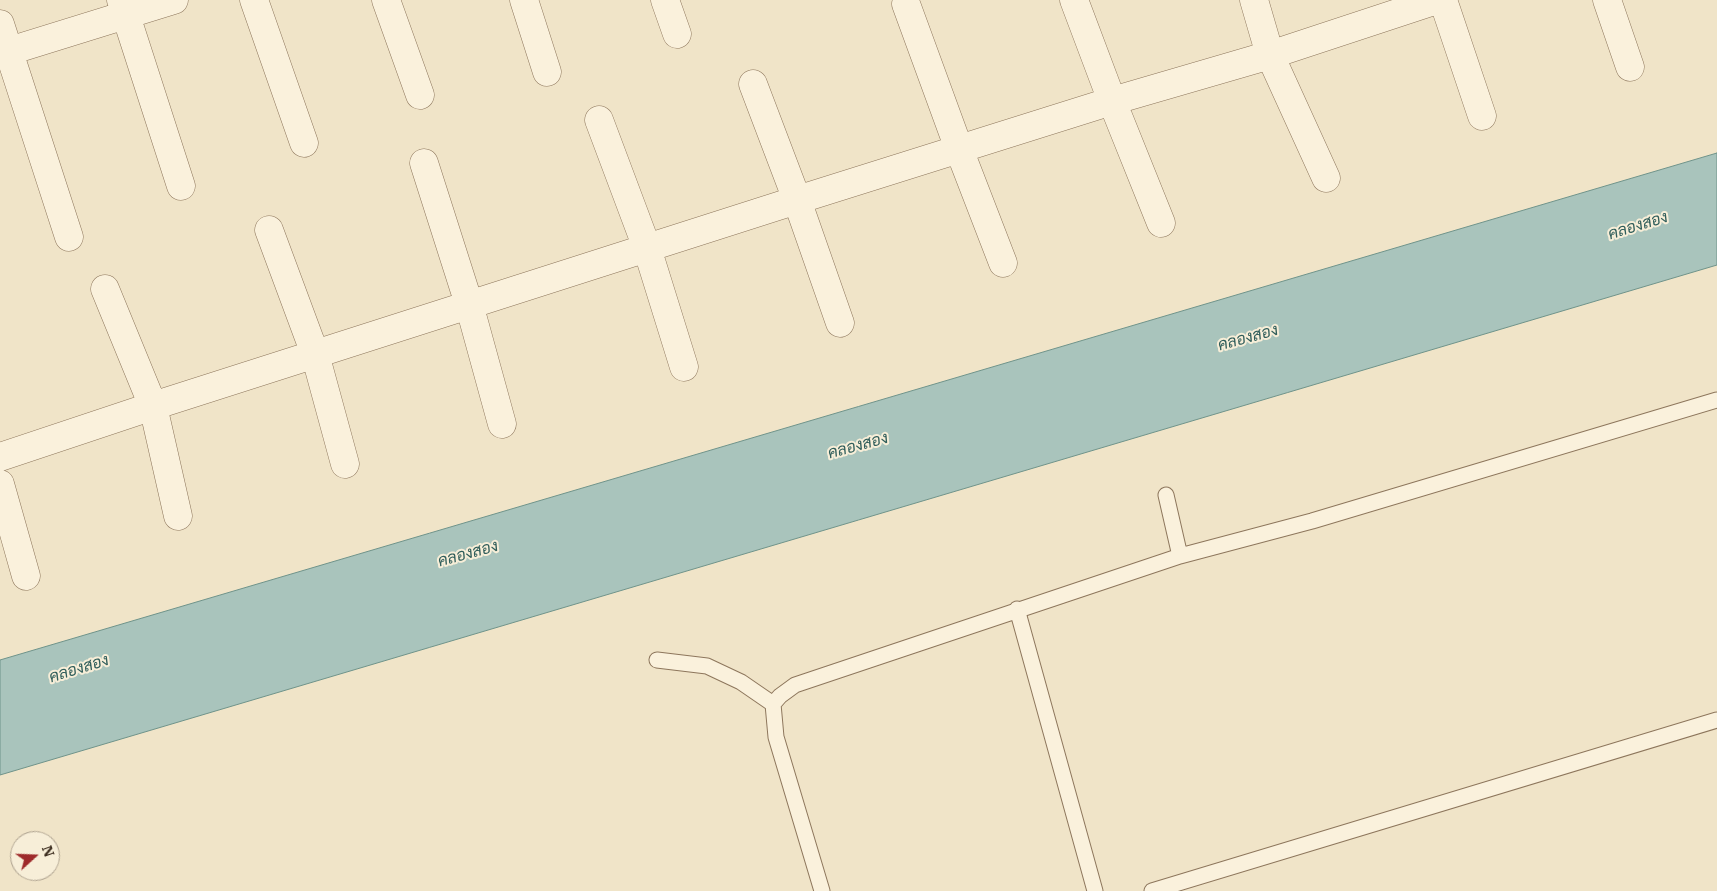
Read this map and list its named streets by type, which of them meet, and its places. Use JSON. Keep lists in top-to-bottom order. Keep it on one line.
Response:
{"water":["คลองสอง"],"north":"right"}
